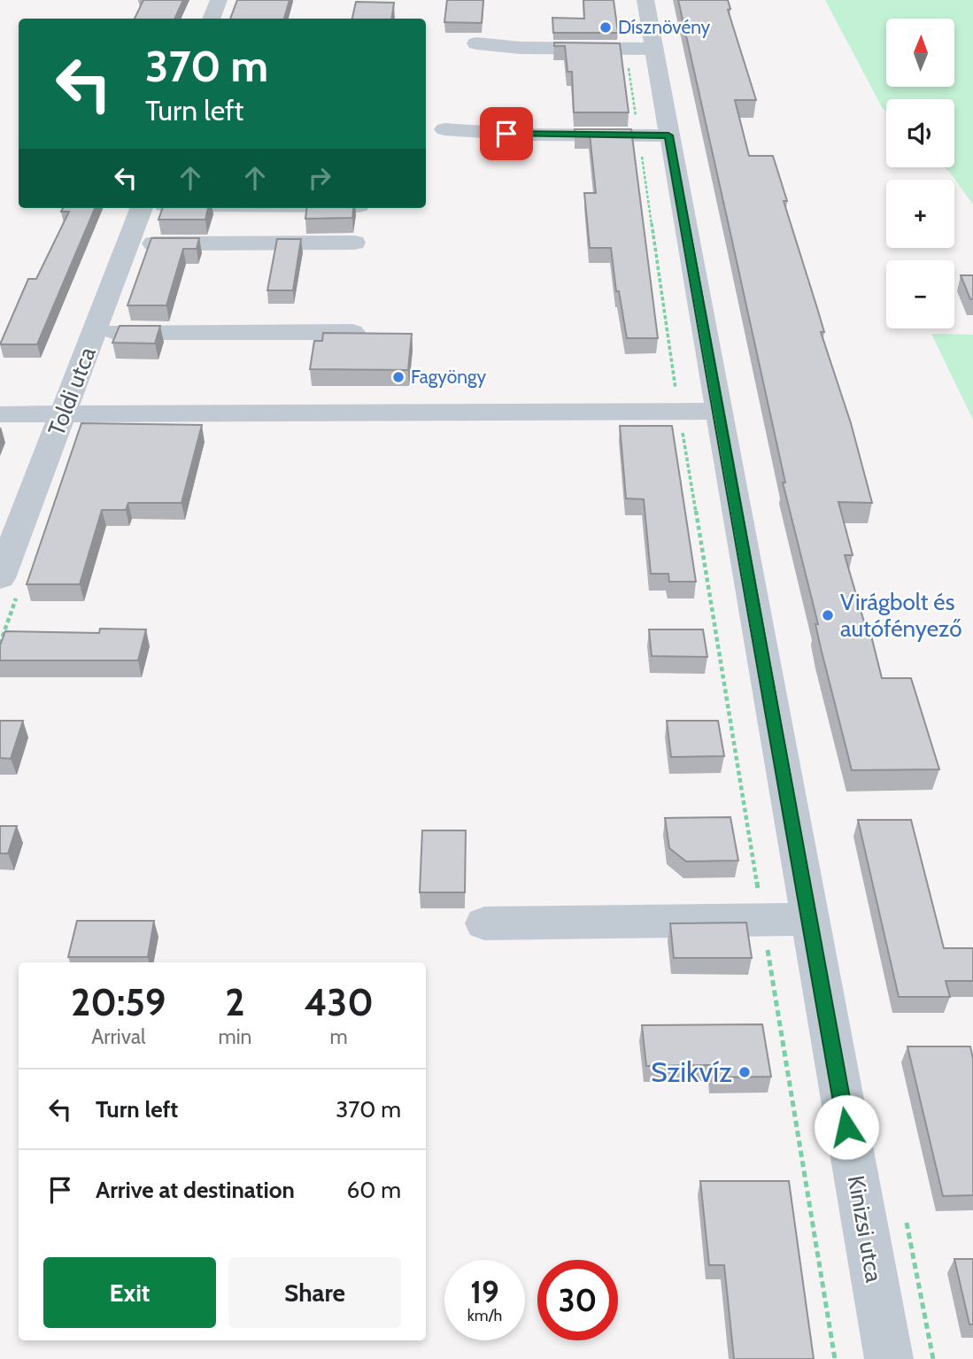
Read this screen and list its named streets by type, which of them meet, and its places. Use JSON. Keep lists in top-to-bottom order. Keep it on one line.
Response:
{"streets":{"street":["Toldi utca","Kinizsi utca"]},"places":["Dísznövény","Fagyöngy","Virágbolt és autófényező","Szikvíz"],"north":"top","page":{"map_buttons":["+","−"],"turn":["370 m","Turn left"],"eta":["20:59","Arrival","2","min","430","m"],"list":[{"name":"Turn left","value":"370 m"},{"name":"Arrive at destination","value":"60 m"}],"buttons":["Exit","Share"],"speed":"19 km/h","limit":"30"}}
